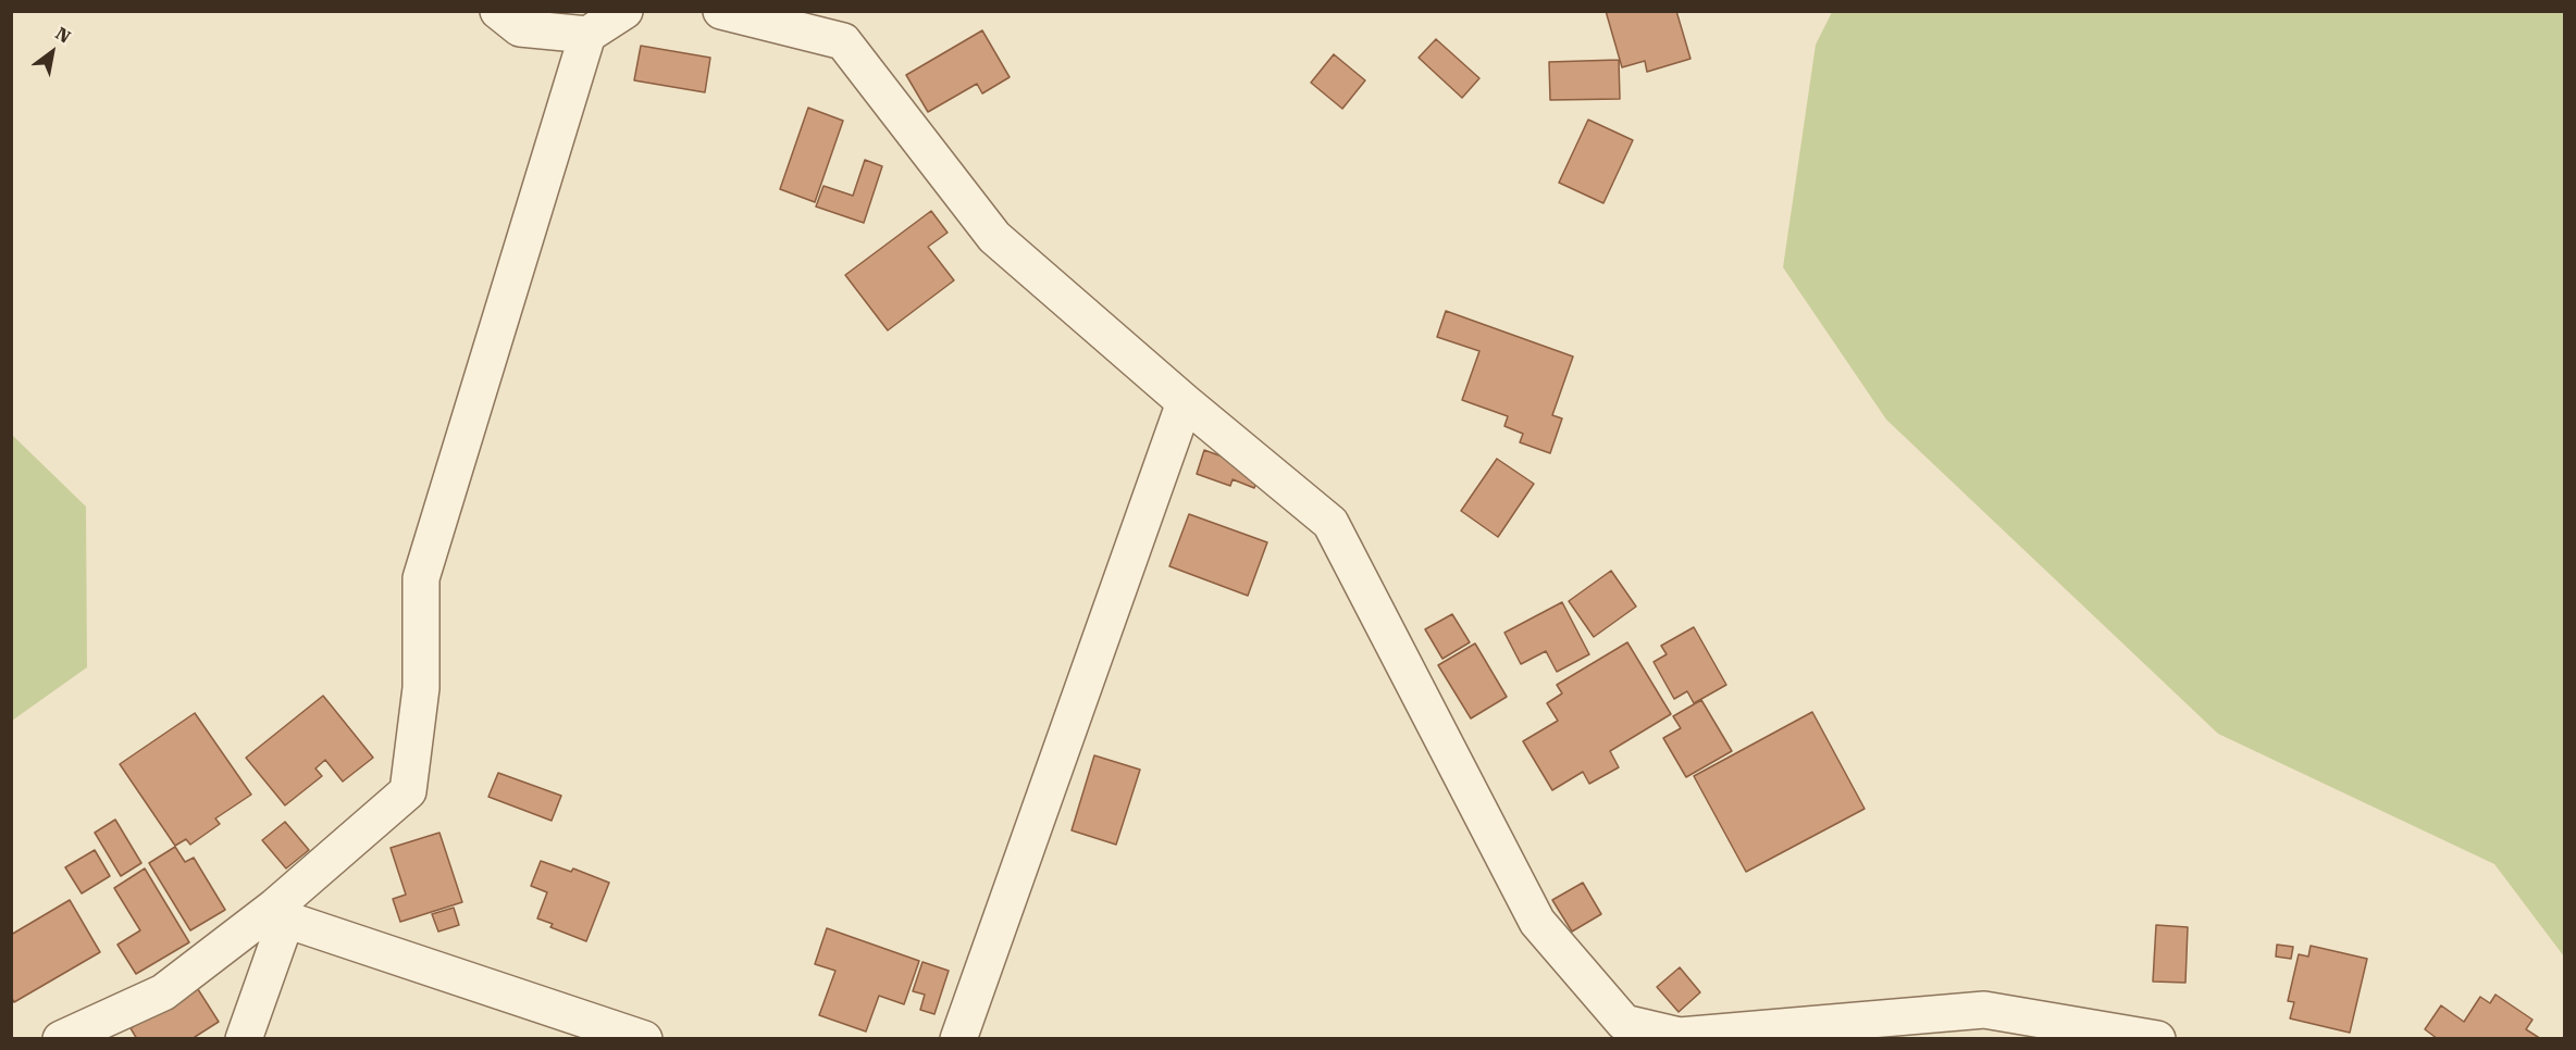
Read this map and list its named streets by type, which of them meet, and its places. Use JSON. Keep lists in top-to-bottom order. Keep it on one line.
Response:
{"north":"top right"}
